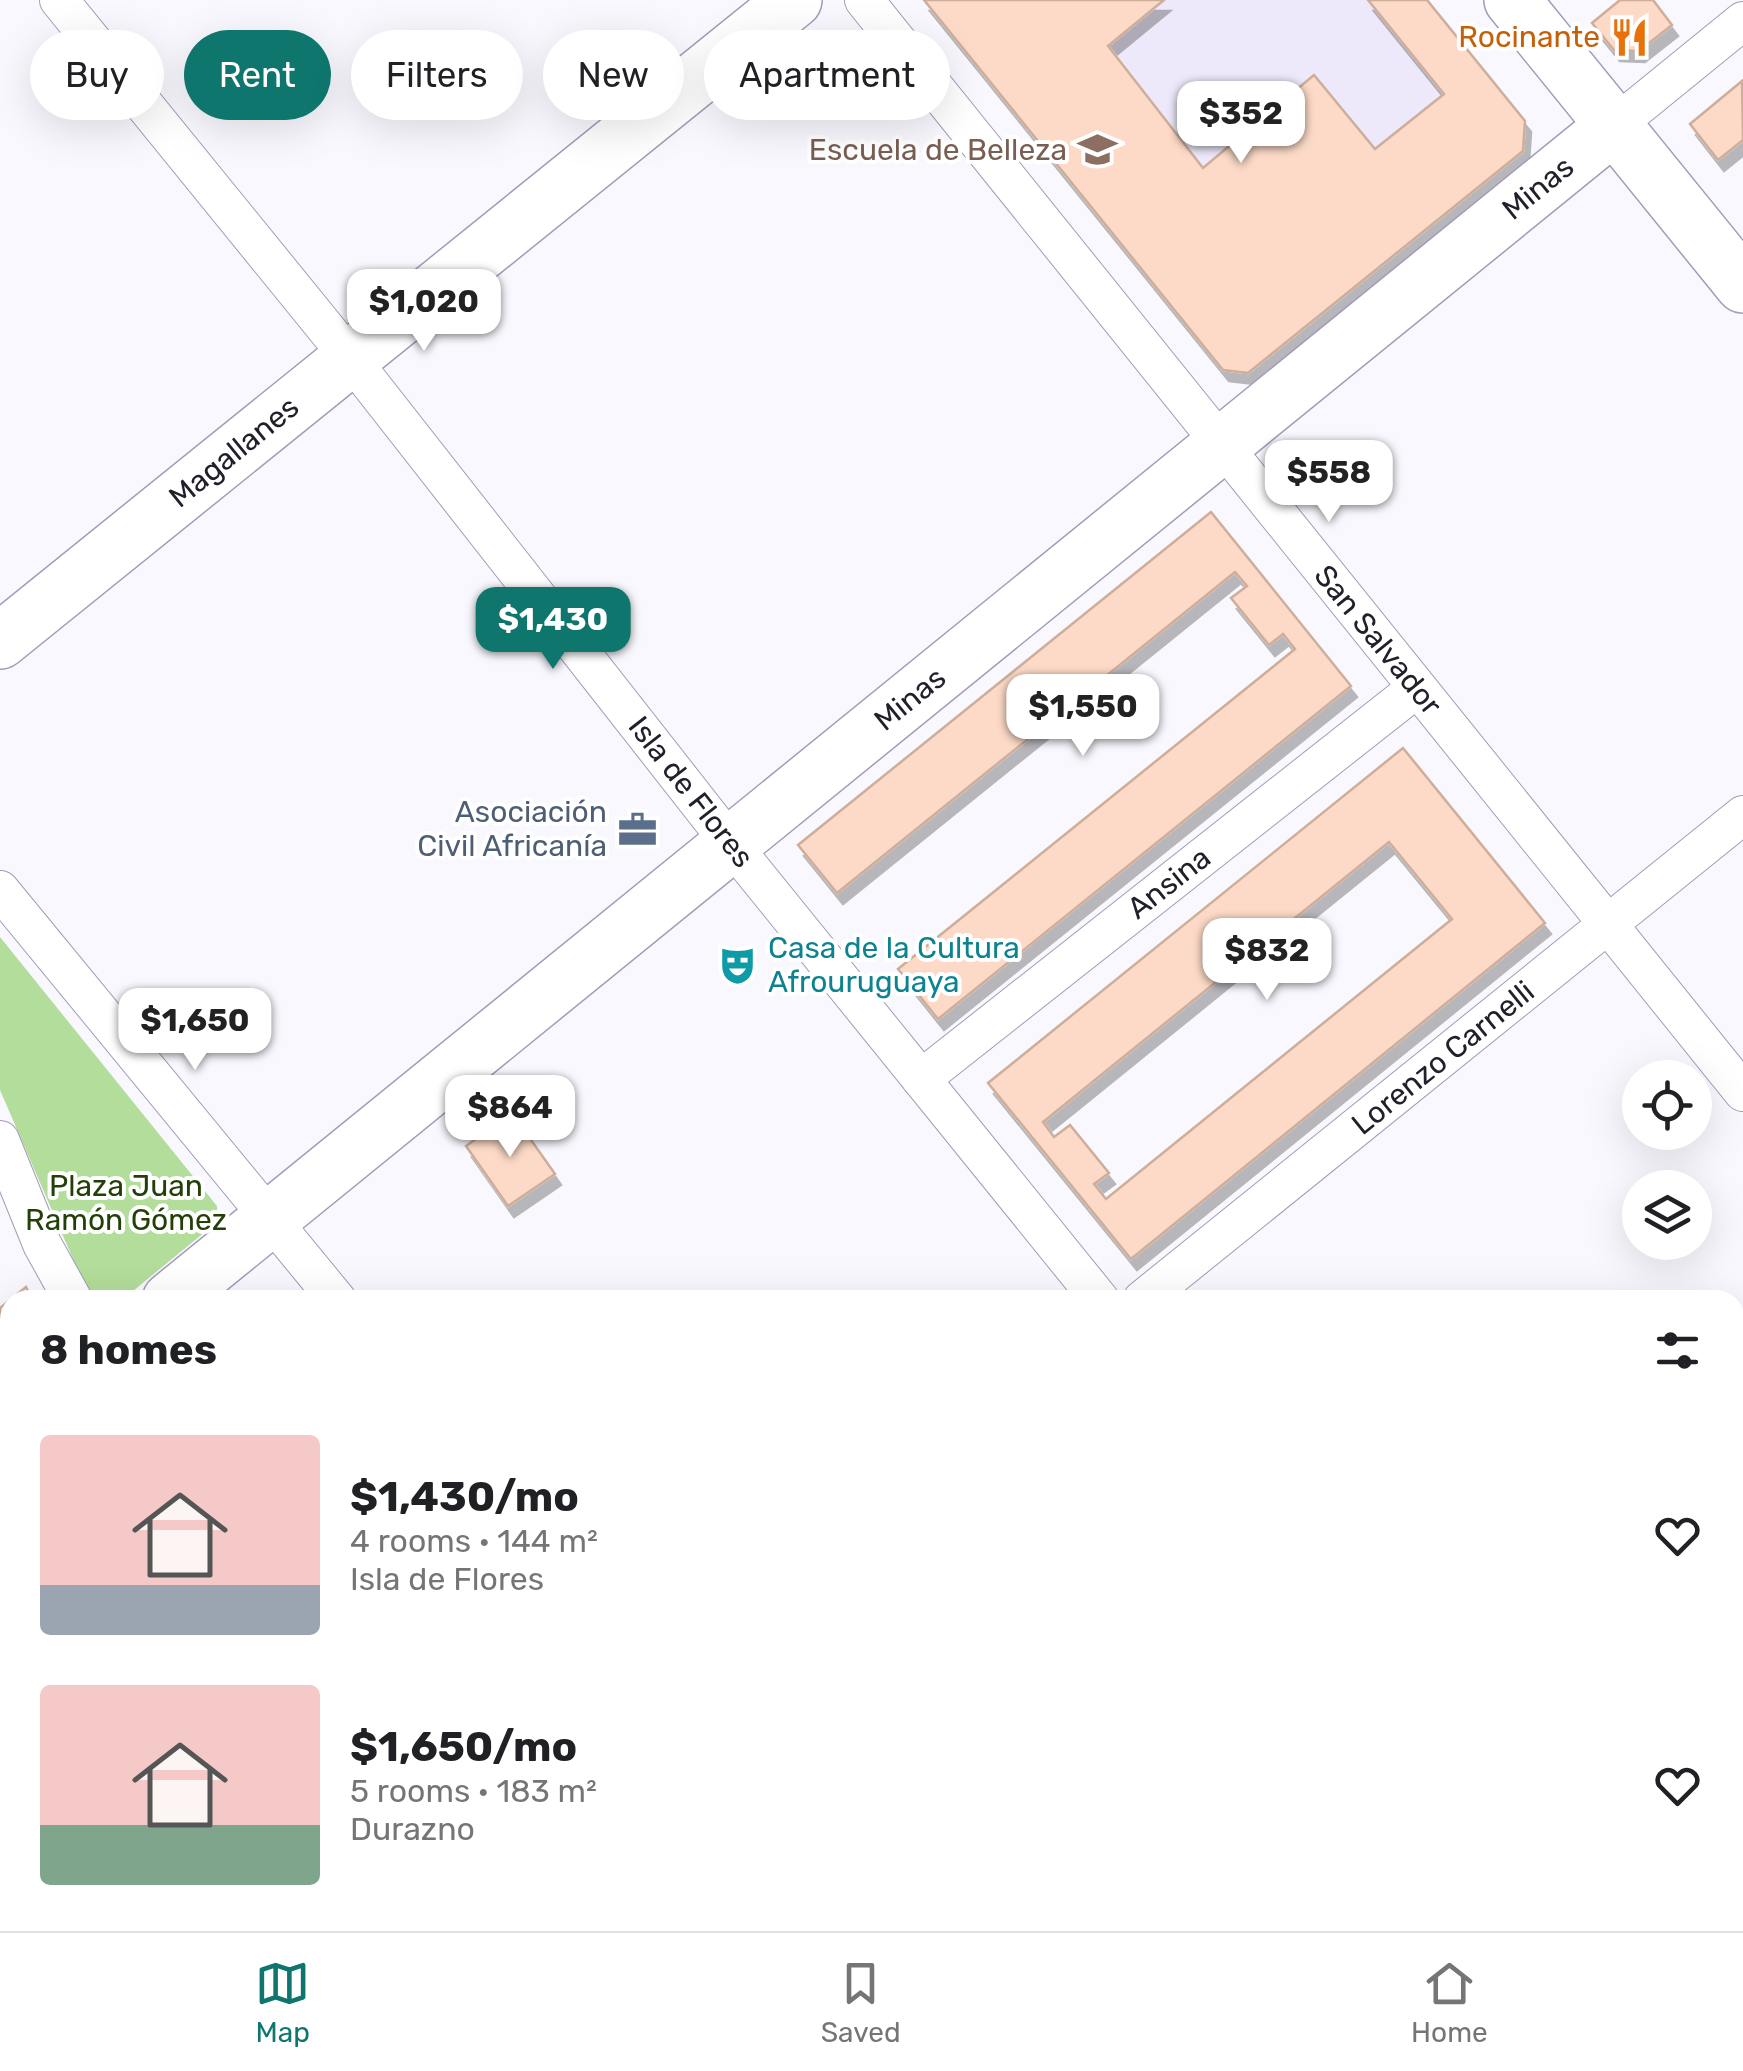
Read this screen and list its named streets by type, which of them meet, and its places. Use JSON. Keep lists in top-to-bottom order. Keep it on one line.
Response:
{"streets":{"street":["Minas","Magallanes","San Salvador","Isla de Flores","Ansina","Lorenzo Carnelli"]},"crossings":[["Minas","San Salvador"],["Minas","Isla de Flores"],["Magallanes","Isla de Flores"],["San Salvador","Ansina"],["San Salvador","Lorenzo Carnelli"],["Isla de Flores","Ansina"]],"parks":["Plaza Juan Ramón Gómez"],"places":{"restaurant":["Rocinante"],"school or university":["Escuela de Belleza"],"office":["Asociación Civil Africanía"],"theatre":["Casa de la Cultura Afrouruguaya"]},"page":{"chip":["Buy","Rent","Filters","New","Apartment"],"price":["$352","$1,020","$558","$1,430","$1,550","$832","$1,650","$864"],"heading":"8 homes","list":[{"name":"$1,430/mo","note":"4 rooms · 144 m² · Isla de Flores"},{"name":"$1,650/mo","note":"5 rooms · 183 m² · Durazno"}],"tabs":["Map","Saved","Home"]}}
